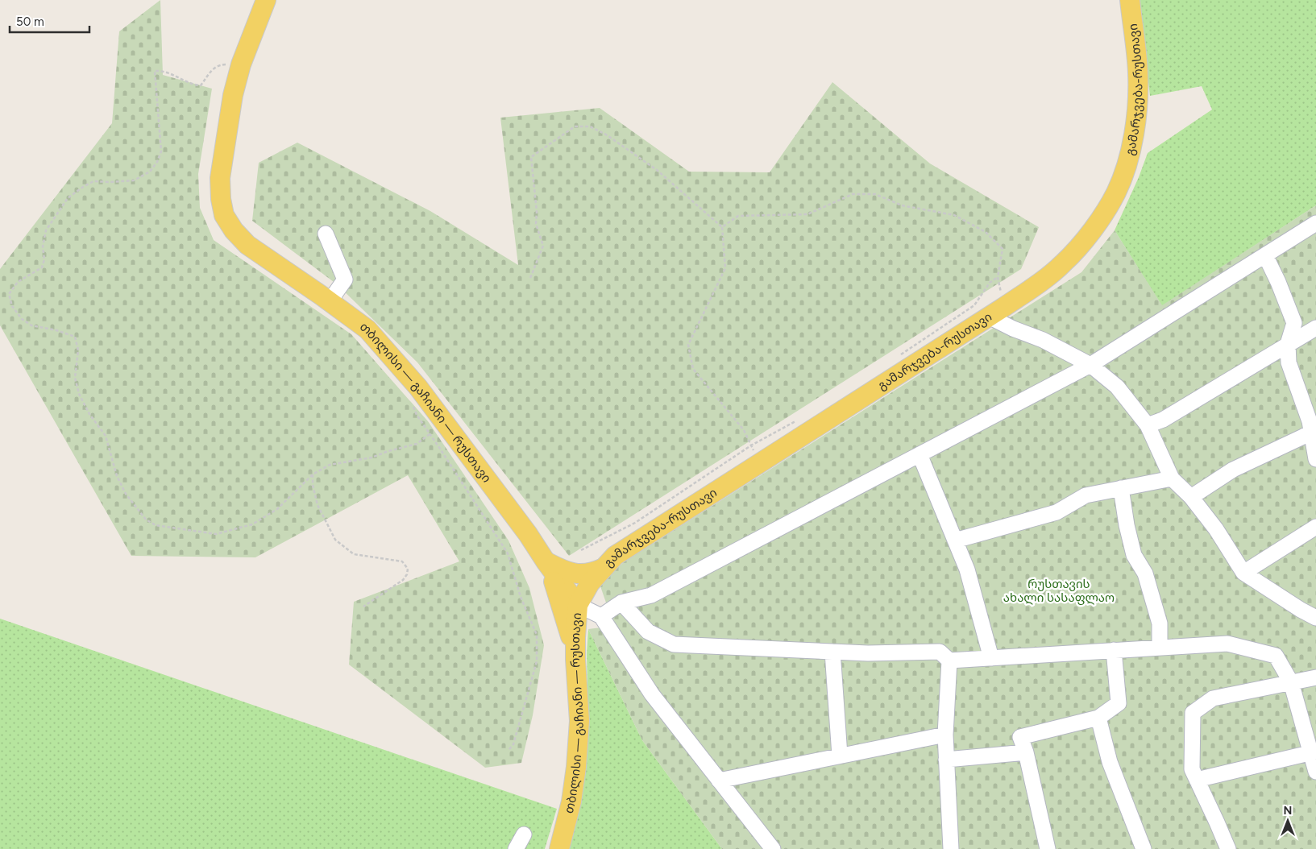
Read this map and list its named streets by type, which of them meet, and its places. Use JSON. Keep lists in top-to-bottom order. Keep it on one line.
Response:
{"streets":{"main road":["გამარჯვება-რუსთავი","თბილისი — გაჩიანი — რუსთავი"]},"crossings":[["გამარჯვება-რუსთავი","თბილისი — გაჩიანი — რუსთავი"]],"parks":["რუსთავის ახალი სასაფლაო"],"scale_bar":"50 m","north":"top"}
